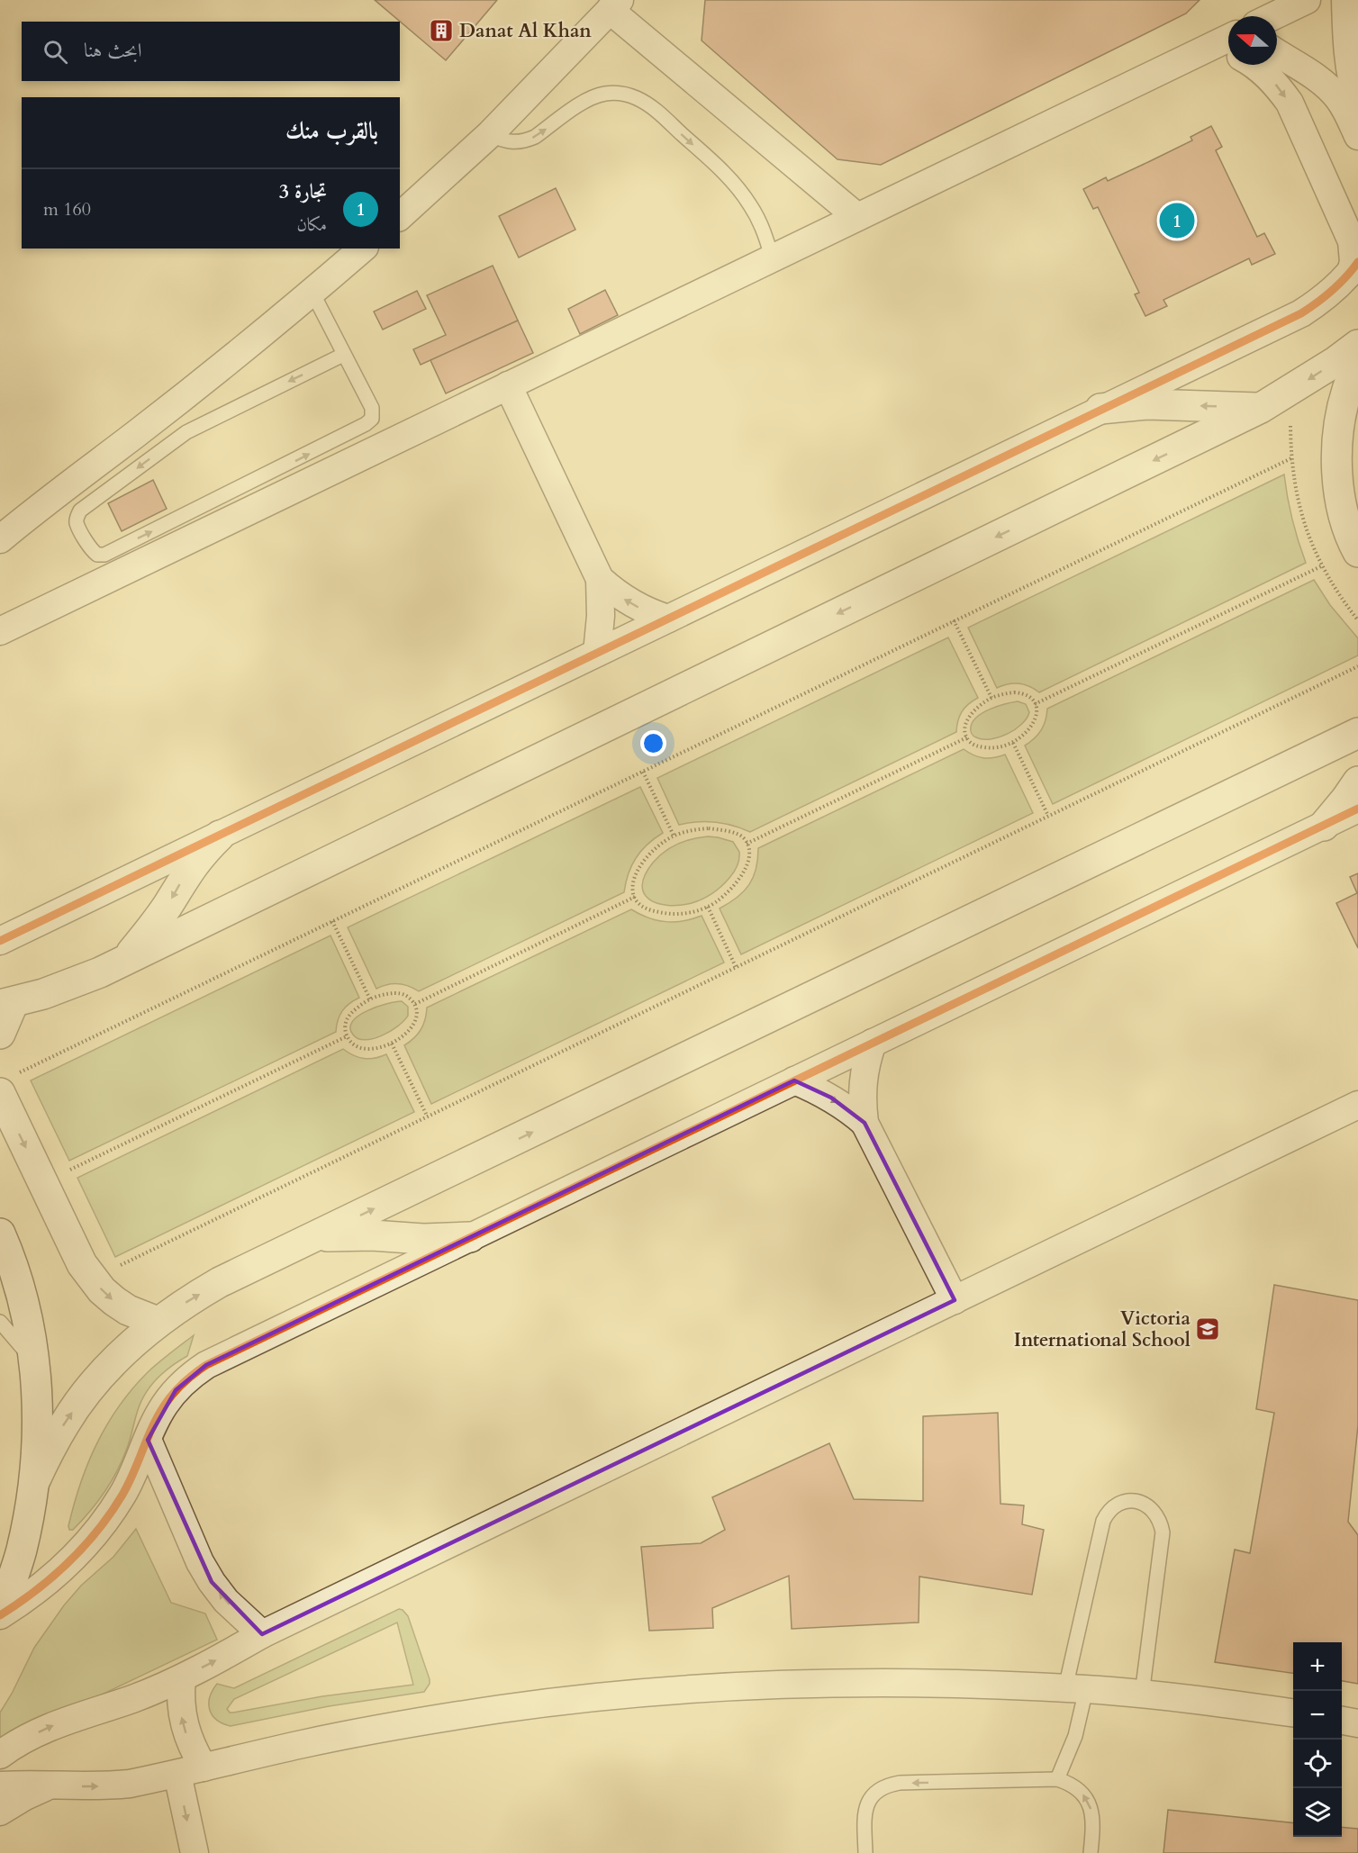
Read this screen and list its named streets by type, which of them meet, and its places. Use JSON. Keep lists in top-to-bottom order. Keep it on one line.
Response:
{"places":{"building":["Danat Al Khan"],"school or university":["Victoria International School"]},"north":"left","page":{"search":"ابحث هنا","heading":"بالقرب منك","list":[{"mark":"1","name":"تجارة 3","note":"مكان","value":"160 m"}],"pins":"1","map_buttons":["+","−"]}}
